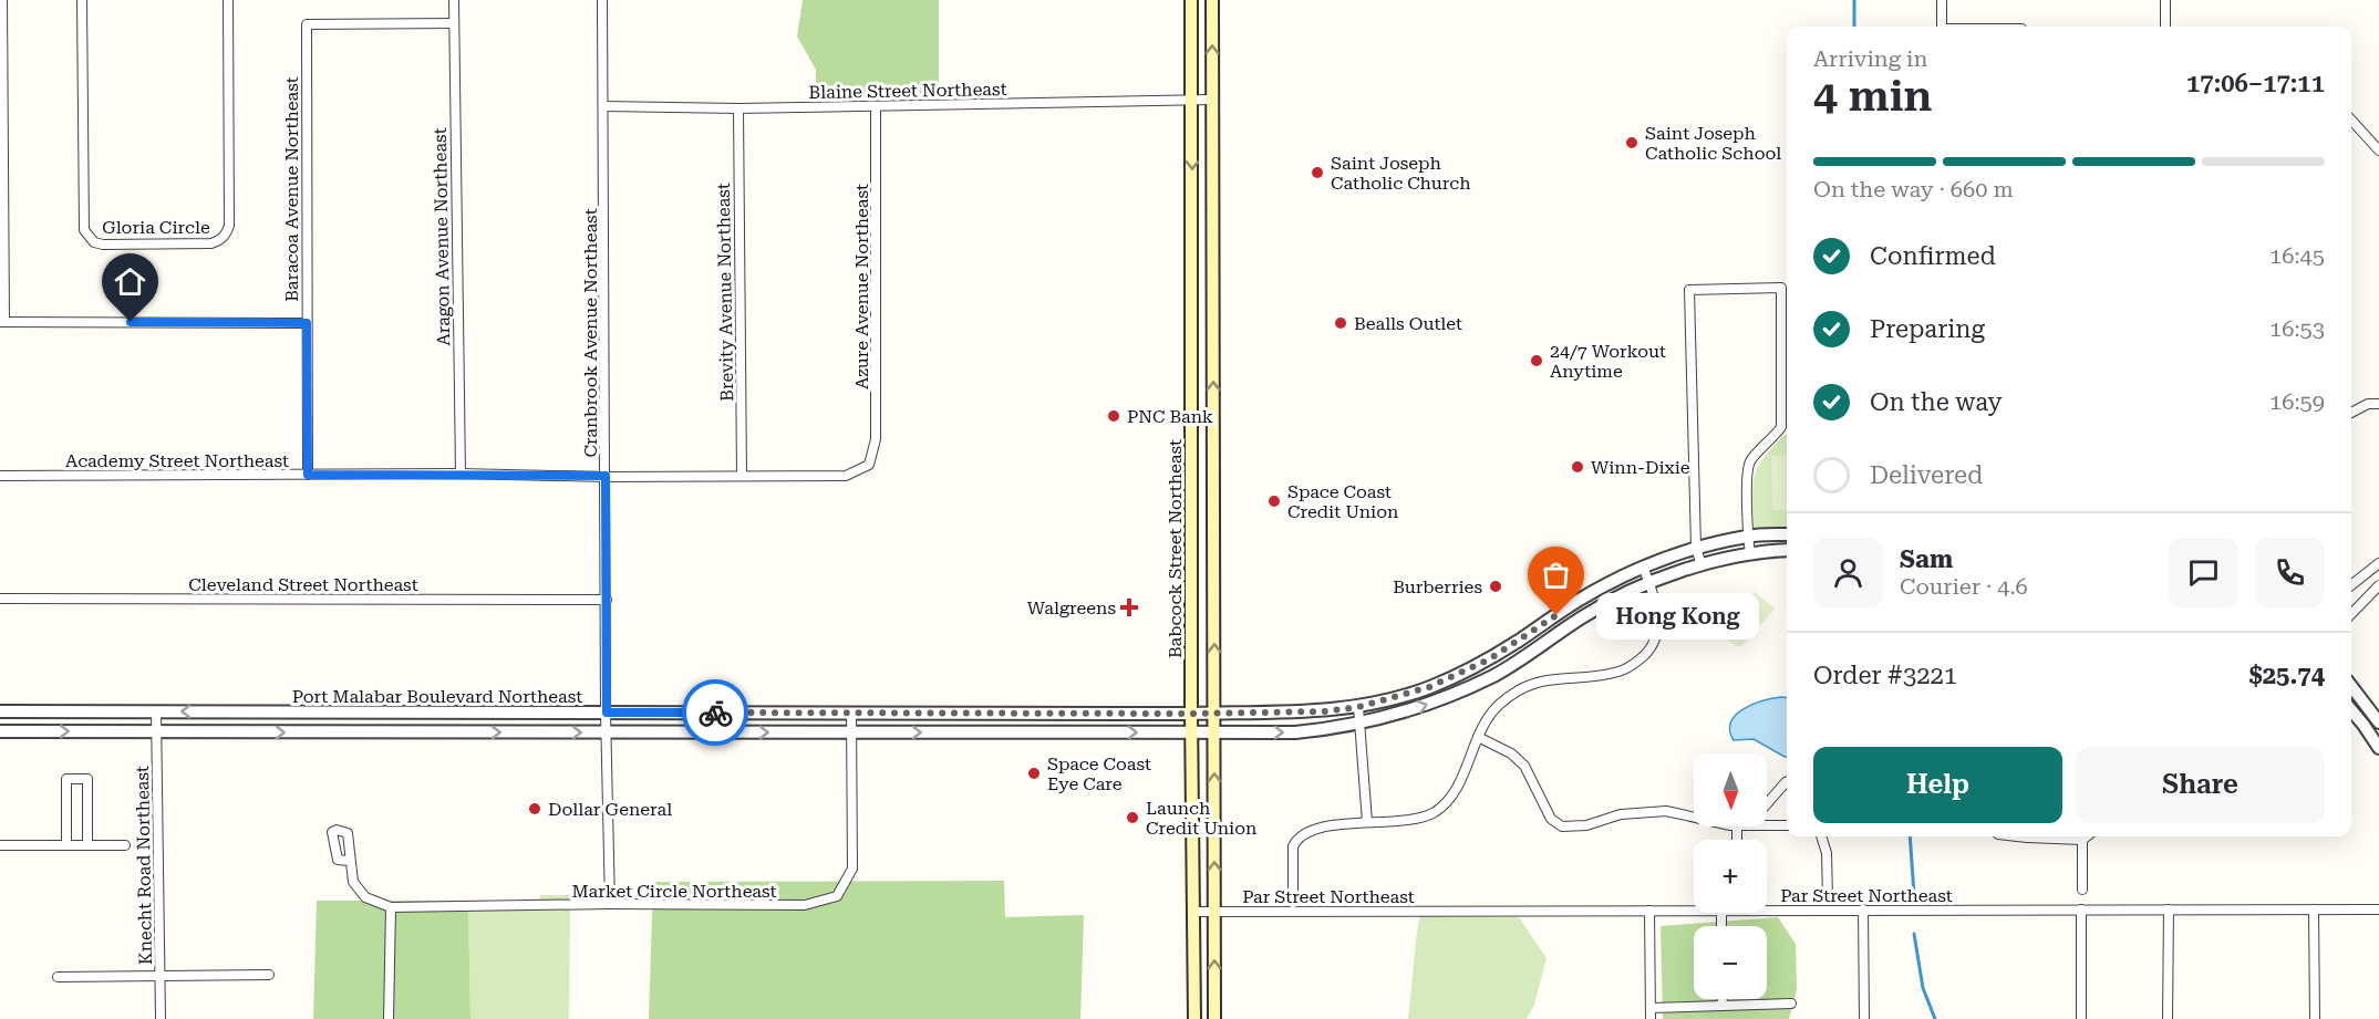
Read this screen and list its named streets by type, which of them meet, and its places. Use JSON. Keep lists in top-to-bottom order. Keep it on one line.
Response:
{"streets":{"main road":["Babcock Street Northeast"],"street":["Blaine Street Northeast","Baracoa Avenue Northeast","Gloria Circle","Aragon Avenue Northeast","Azure Avenue Northeast","Brevity Avenue Northeast","Cranbrook Avenue Northeast","Academy Street Northeast","Cleveland Street Northeast","Port Malabar Boulevard Northeast","Knecht Road Northeast","Market Circle Northeast","Par Street Northeast"]},"crossings":[["Blaine Street Northeast","Azure Avenue Northeast"],["Blaine Street Northeast","Brevity Avenue Northeast"],["Blaine Street Northeast","Cranbrook Avenue Northeast"],["Blaine Street Northeast","Babcock Street Northeast"],["Baracoa Avenue Northeast","Aragon Avenue Northeast"],["Baracoa Avenue Northeast","Academy Street Northeast"],["Aragon Avenue Northeast","Academy Street Northeast"],["Azure Avenue Northeast","Academy Street Northeast"],["Brevity Avenue Northeast","Academy Street Northeast"],["Cranbrook Avenue Northeast","Academy Street Northeast"],["Cranbrook Avenue Northeast","Cleveland Street Northeast"],["Cranbrook Avenue Northeast","Port Malabar Boulevard Northeast"],["Cranbrook Avenue Northeast","Market Circle Northeast"],["Babcock Street Northeast","Port Malabar Boulevard Northeast"],["Babcock Street Northeast","Par Street Northeast"],["Port Malabar Boulevard Northeast","Knecht Road Northeast"],["Port Malabar Boulevard Northeast","Market Circle Northeast"]],"places":{"other":["Saint Joseph Catholic School","Saint Joseph Catholic Church","Bealls Outlet","24/7 Workout Anytime","PNC Bank","Winn-Dixie","Space Coast Credit Union","Burberries","Hong Kong","Space Coast Eye Care","Dollar General","Launch Credit Union"],"health":["Walgreens"]},"north":"bottom","page":{"heading":["4 min","Arriving in","17:06–17:11"],"panel":["Sam","Courier · 4.6","Order #3221","$25.74"],"bar":"On the way · 660 m","list":[["Confirmed","16:45"],["Preparing","16:53"],["On the way","16:59"],"Delivered"],"bubble":"Hong Kong","buttons":["Help","Share"],"map_buttons":["+","−"]}}
